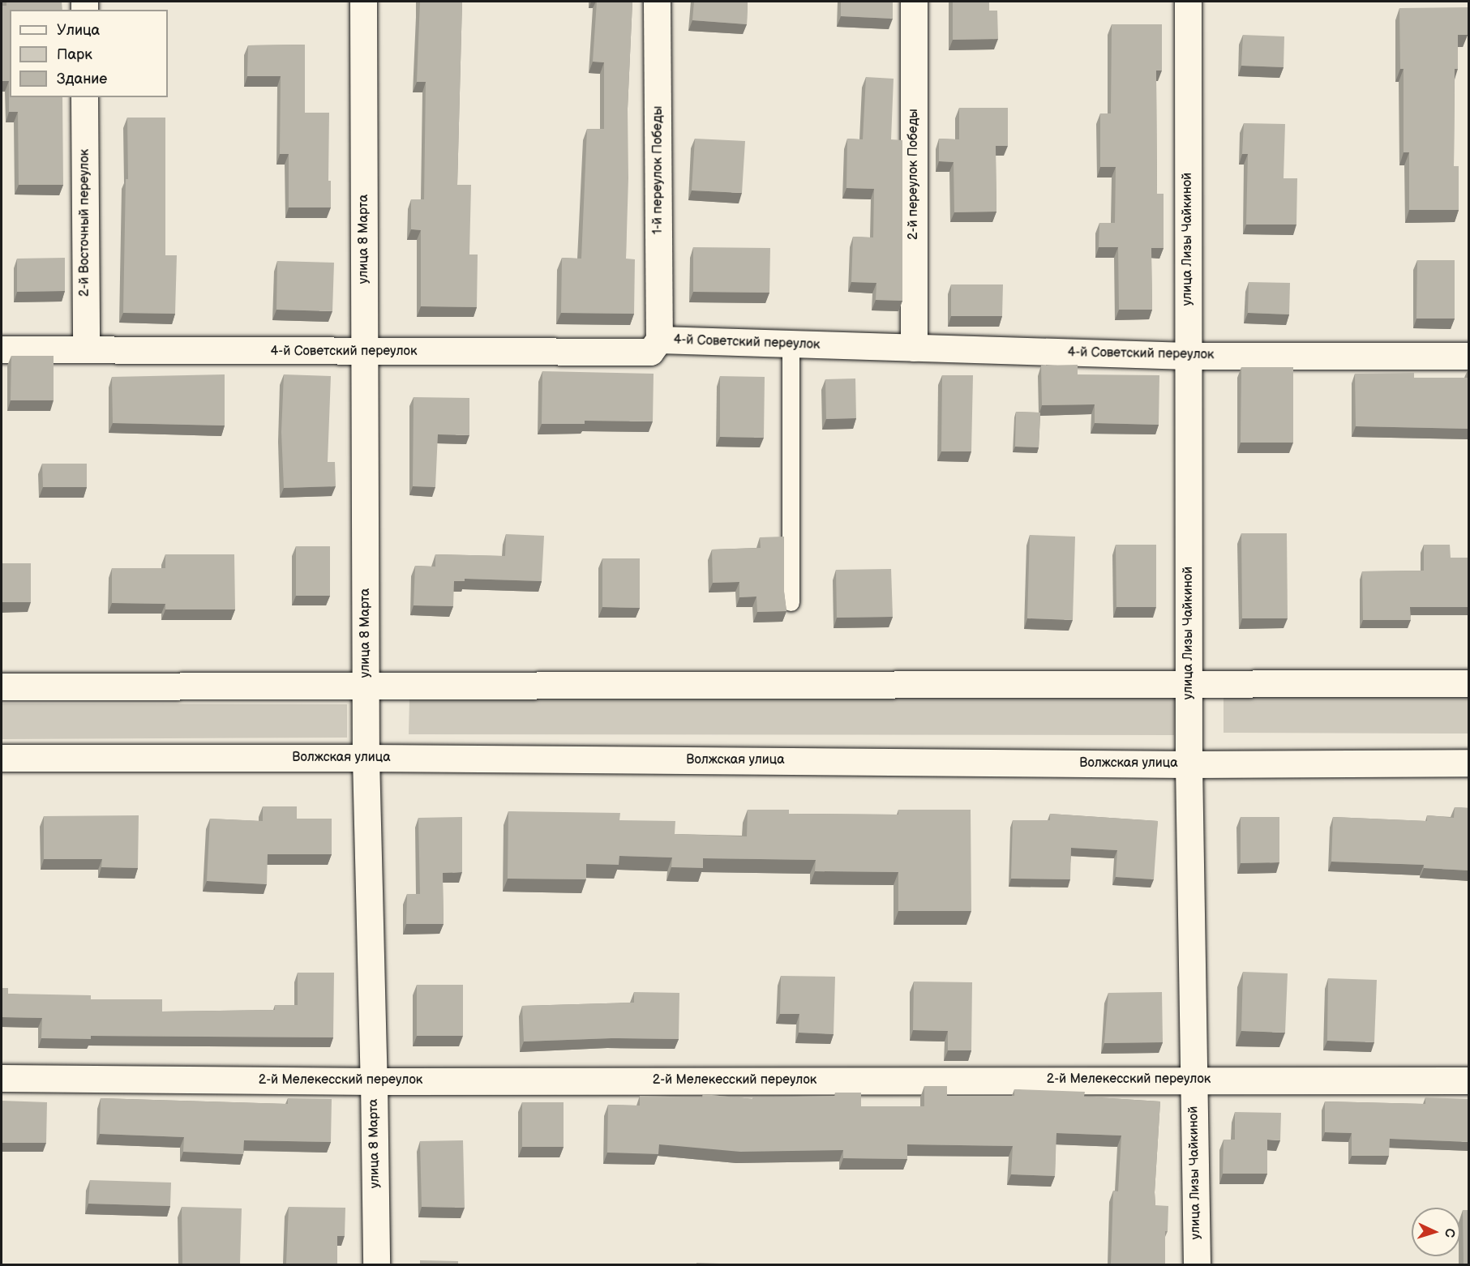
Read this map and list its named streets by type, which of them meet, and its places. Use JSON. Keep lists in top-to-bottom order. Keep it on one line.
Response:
{"streets":{"street":["1-й переулок Победы","2-й переулок Победы","2-й Восточный переулок","улица 8 Марта","улица Лизы Чайкиной","4-й Советский переулок","Волжская улица","2-й Мелекесский переулок"]},"crossings":[["1-й переулок Победы","4-й Советский переулок"],["2-й переулок Победы","4-й Советский переулок"],["2-й Восточный переулок","4-й Советский переулок"],["улица 8 Марта","4-й Советский переулок"],["улица 8 Марта","Волжская улица"],["улица 8 Марта","2-й Мелекесский переулок"],["улица Лизы Чайкиной","4-й Советский переулок"],["улица Лизы Чайкиной","Волжская улица"],["улица Лизы Чайкиной","2-й Мелекесский переулок"]],"legend":["Улица","Парк","Здание"],"north":"right"}
